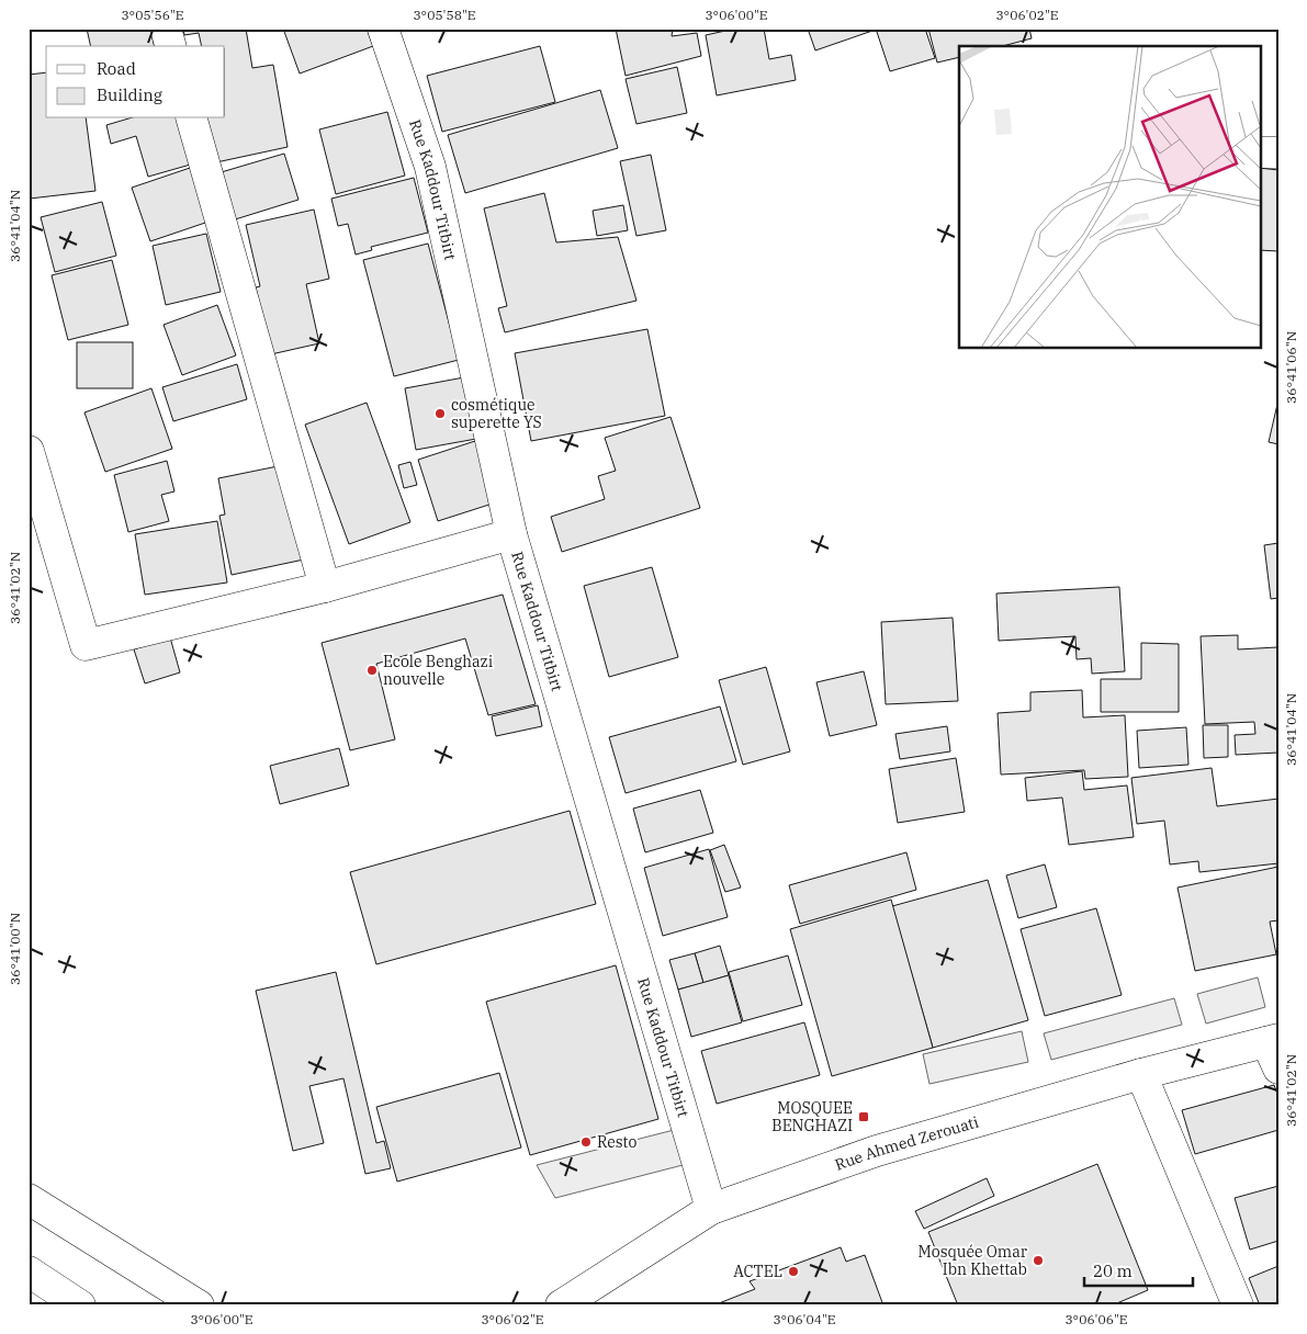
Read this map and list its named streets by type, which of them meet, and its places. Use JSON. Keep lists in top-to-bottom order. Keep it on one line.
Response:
{"streets":{"main road":["Rue Kaddour Titbirt","Rue Ahmed Zerouati"]},"crossings":[["Rue Kaddour Titbirt","Rue Ahmed Zerouati"]],"places":{"other":["cosmétique superette YS","Ecole Benghazi nouvelle","Resto","Mosquée Omar Ibn Khettab","ACTEL"],"transit":["MOSQUEE BENGHAZI"]},"legend":["Road","Building"],"scale_bar":"20 m","coordinates":["3°05'56\"E","3°05'58\"E","3°06'00\"E","3°06'02\"E","36°41'04\"N","36°41'06\"N","36°41'02\"N","36°41'00\"N","3°06'04\"E","3°06'06\"E"]}
